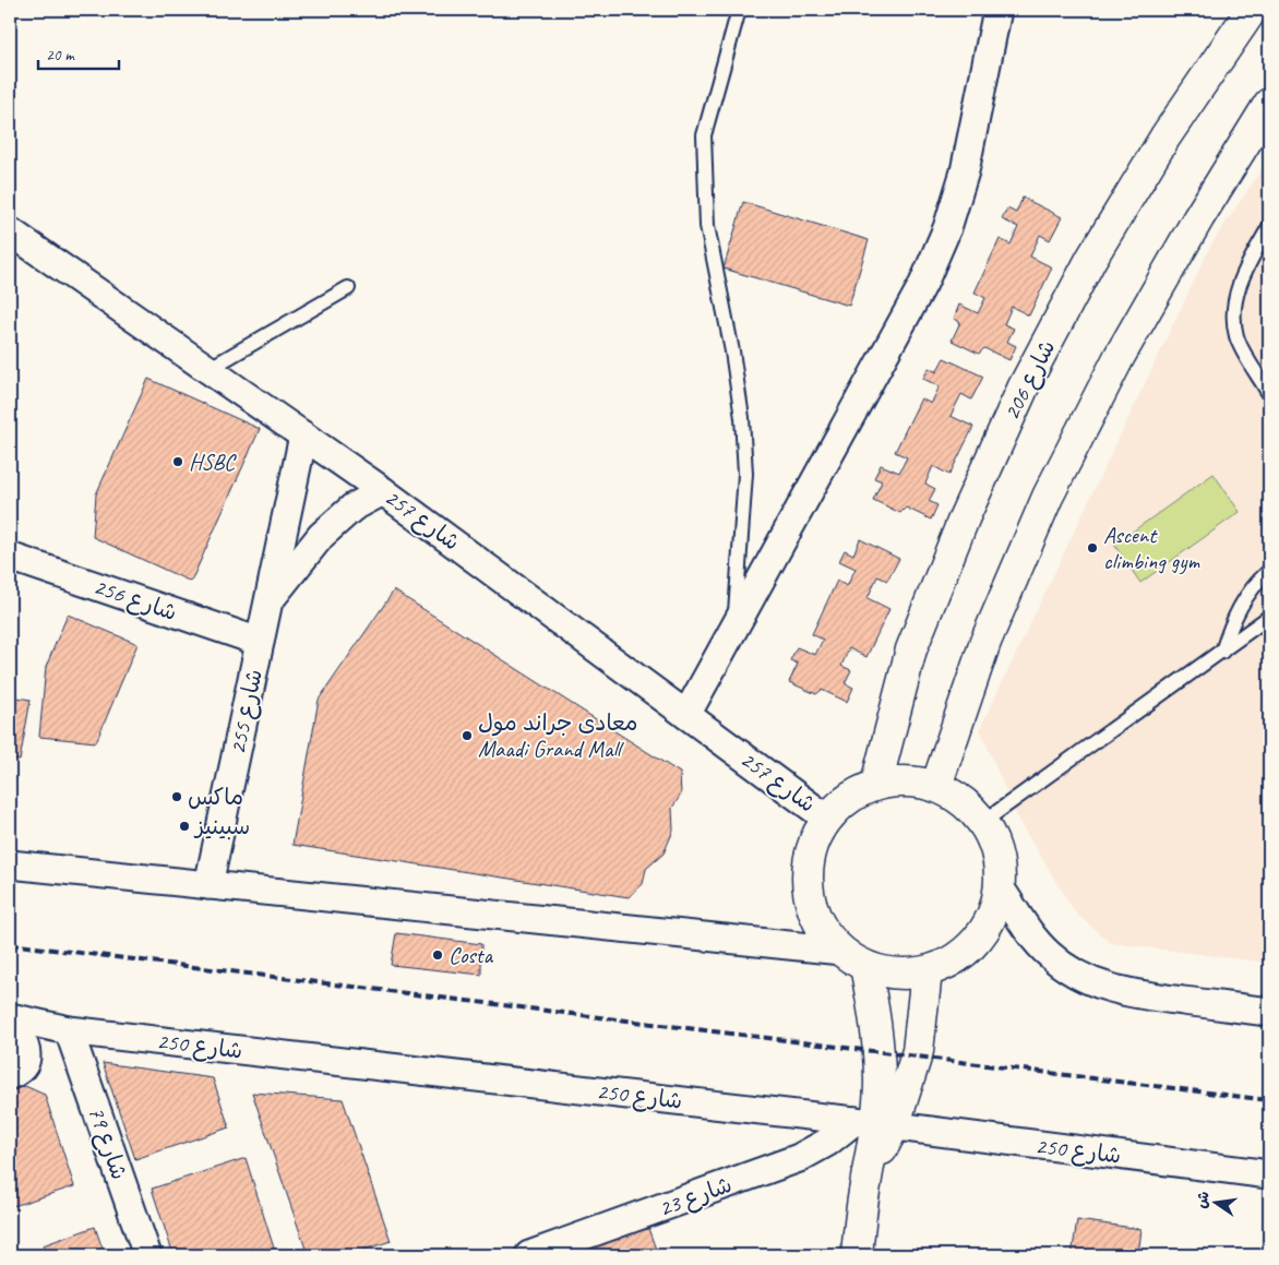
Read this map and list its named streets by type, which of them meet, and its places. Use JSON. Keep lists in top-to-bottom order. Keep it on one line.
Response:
{"streets":{"street":["شارع 206","شارع 257","شارع 256","شارع 255","شارع 250","شارع 79","شارع 23"]},"crossings":[["شارع 206","شارع 257"],["شارع 257","شارع 255"],["شارع 256","شارع 255"],["شارع 250","شارع 79"],["شارع 250","شارع 23"]],"places":["HSBC","Ascent climbing gym","معادى جراند مول Maadi Grand Mall","ماكس","سبينيز","Costa"],"scale_bar":"20 m","north":"left"}
